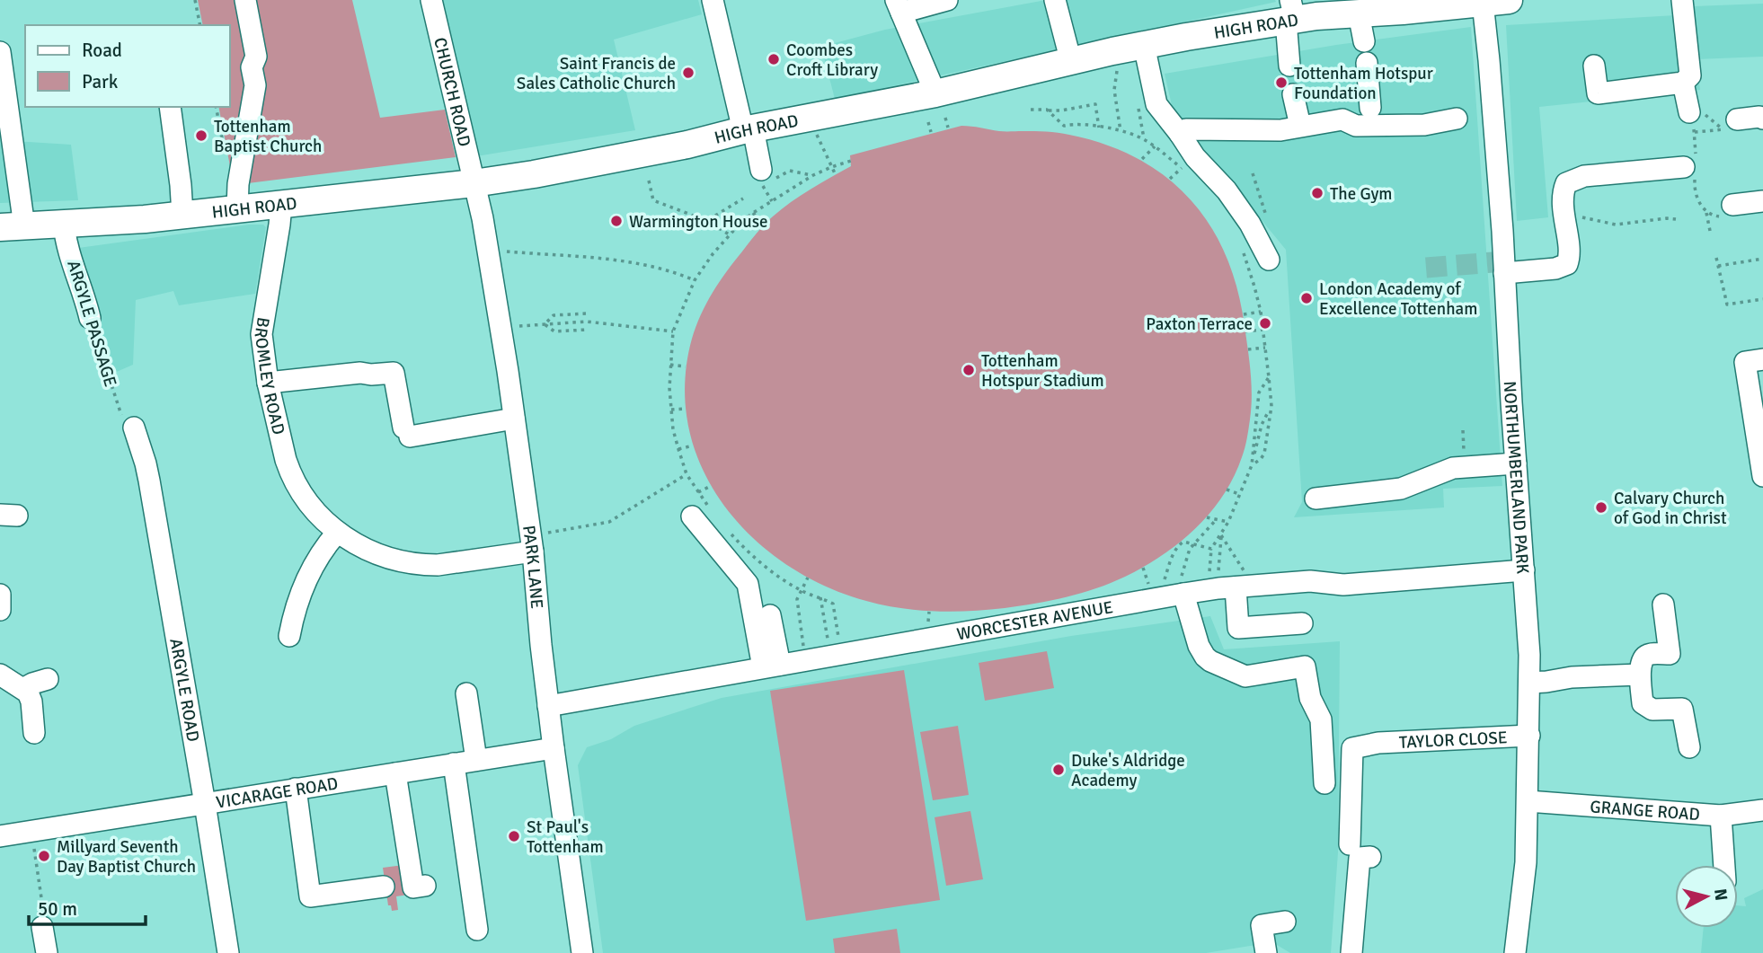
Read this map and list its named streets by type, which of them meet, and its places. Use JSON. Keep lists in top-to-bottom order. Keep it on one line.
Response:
{"streets":{"main road":["HIGH ROAD"],"street":["CHURCH ROAD","ARGYLE PASSAGE","BROMLEY ROAD","NORTHUMBERLAND PARK","PARK LANE","WORCESTER AVENUE","ARGYLE ROAD","TAYLOR CLOSE","VICARAGE ROAD","GRANGE ROAD"]},"crossings":[["HIGH ROAD","CHURCH ROAD"],["HIGH ROAD","ARGYLE PASSAGE"],["HIGH ROAD","BROMLEY ROAD"],["HIGH ROAD","NORTHUMBERLAND PARK"],["HIGH ROAD","PARK LANE"],["CHURCH ROAD","PARK LANE"],["ARGYLE PASSAGE","ARGYLE ROAD"],["BROMLEY ROAD","PARK LANE"],["NORTHUMBERLAND PARK","WORCESTER AVENUE"],["NORTHUMBERLAND PARK","TAYLOR CLOSE"],["NORTHUMBERLAND PARK","GRANGE ROAD"],["PARK LANE","WORCESTER AVENUE"],["PARK LANE","VICARAGE ROAD"],["ARGYLE ROAD","VICARAGE ROAD"]],"places":["Coombes Croft Library","Saint Francis de Sales Catholic Church","Tottenham Hotspur Foundation","Tottenham Baptist Church","The Gym","Warmington House","London Academy of Excellence Tottenham","Paxton Terrace","Tottenham Hotspur Stadium","Calvary Church of God in Christ","Duke's Aldridge Academy","St Paul's Tottenham","Millyard Seventh Day Baptist Church"],"legend":["Road","Park"],"scale_bar":"50 m","north":"right"}
